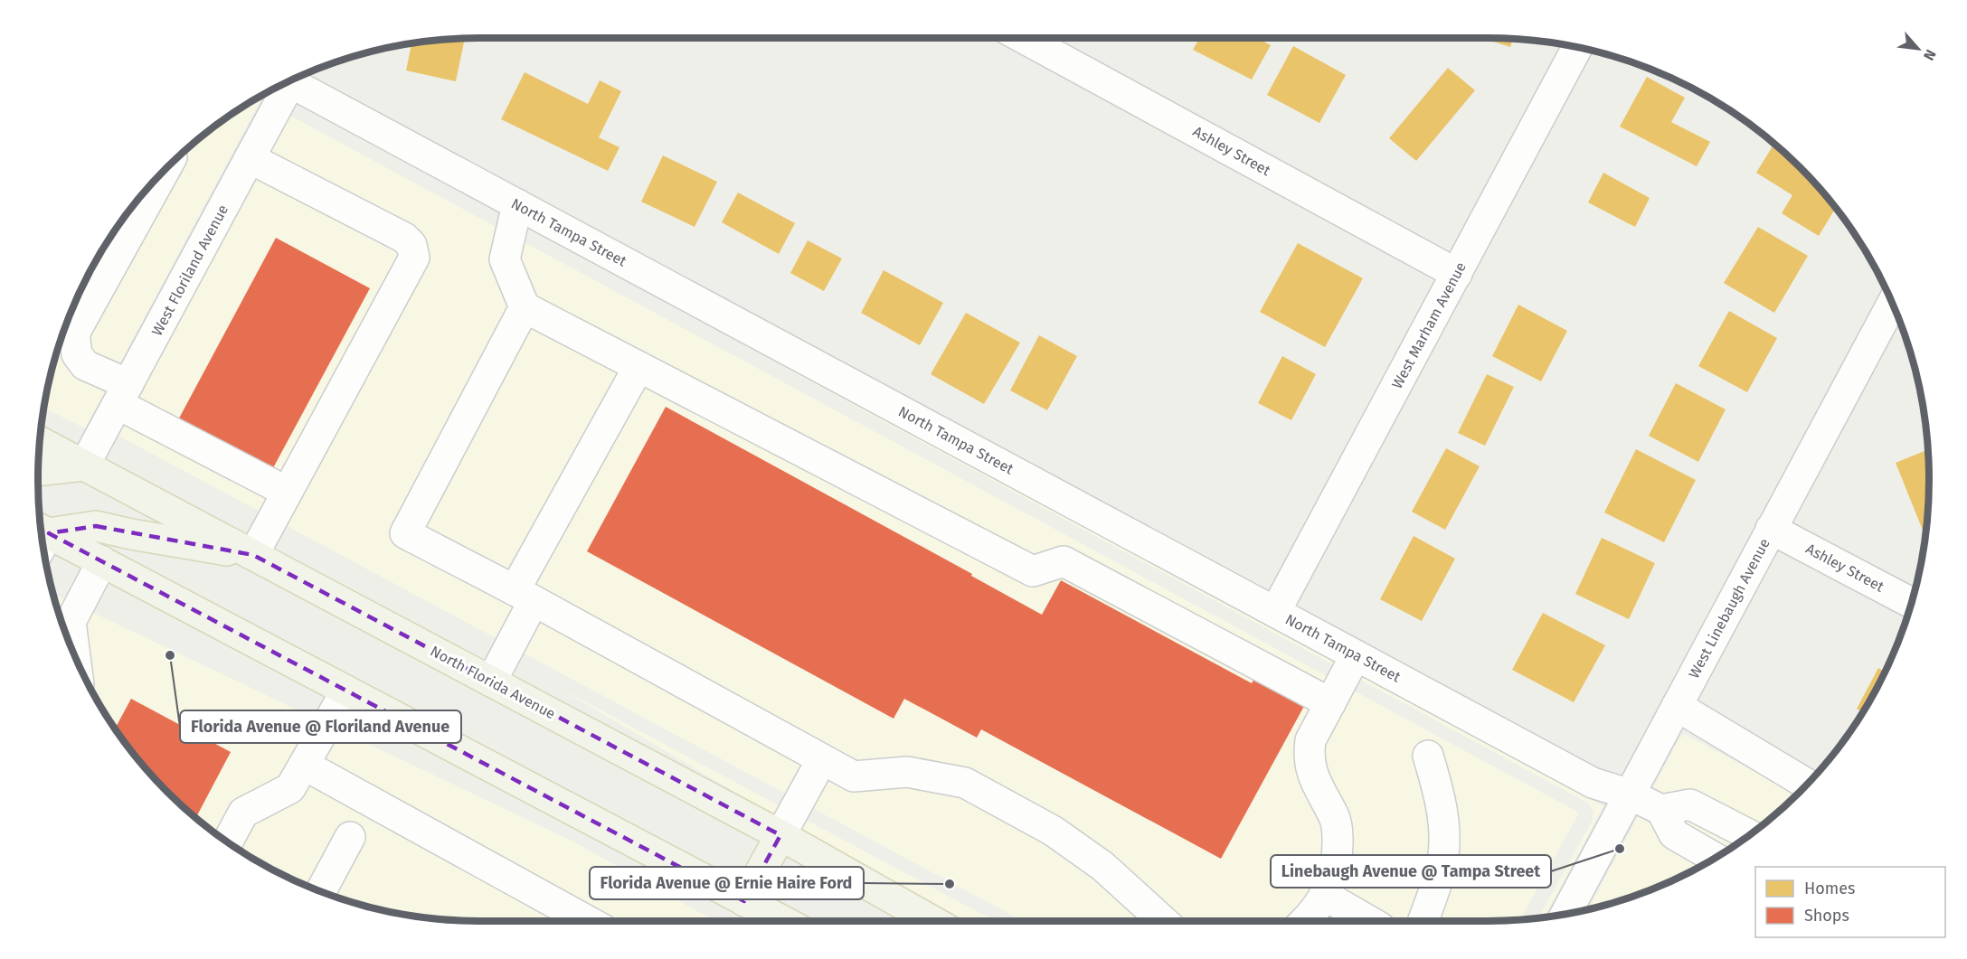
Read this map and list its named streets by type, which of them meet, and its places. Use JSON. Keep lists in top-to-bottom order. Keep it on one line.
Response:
{"streets":{"main road":["North Florida Avenue"],"street":["Ashley Street","North Tampa Street","West Floriland Avenue","West Marham Avenue","West Linebaugh Avenue"]},"crossings":[["Ashley Street","West Marham Avenue"],["Ashley Street","West Linebaugh Avenue"],["North Tampa Street","West Marham Avenue"],["North Tampa Street","West Linebaugh Avenue"],["West Floriland Avenue","North Florida Avenue"]],"places":["Florida Avenue @ Floriland Avenue","Linebaugh Avenue @ Tampa Street","Florida Avenue @ Ernie Haire Ford"],"legend":["Homes","Shops"],"north":"bottom right"}
